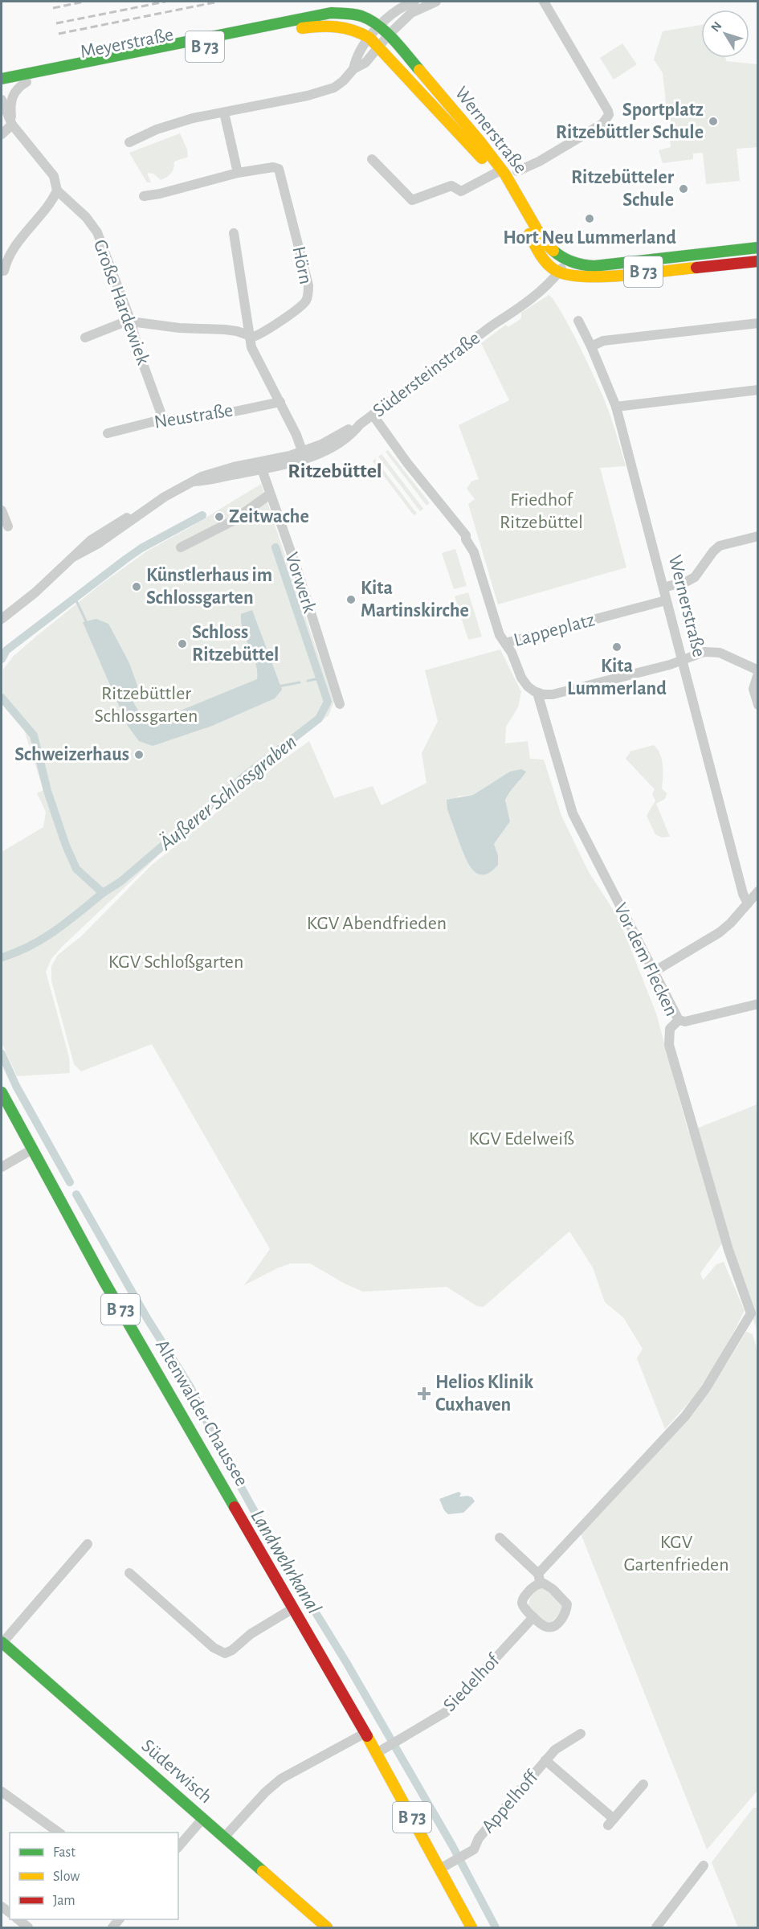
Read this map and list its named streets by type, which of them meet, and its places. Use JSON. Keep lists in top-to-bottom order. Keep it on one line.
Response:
{"streets":{"main road":["Meyerstraße","B 73","Wernerstraße","Altenwalder Chaussee","Süderwisch"],"street":["Hörn","Große Hardewiek","Südersteinstraße","Neustraße","Vorwerk","Lappeplatz","Vor dem Flecken","Siedelhof","Appelhoff"]},"crossings":[["Meyerstraße","Wernerstraße"],["B 73","Wernerstraße"],["B 73","Südersteinstraße"],["Wernerstraße","Südersteinstraße"],["Wernerstraße","Lappeplatz"],["Große Hardewiek","Neustraße"],["Südersteinstraße","Vorwerk"],["Lappeplatz","Vor dem Flecken"],["Vor dem Flecken","Siedelhof"],["Altenwalder Chaussee","Siedelhof"],["Altenwalder Chaussee","Appelhoff"]],"districts":["Ritzebüttel"],"water":["Äußerer Schlossgraben","Landwehrkanal"],"parks":["Friedhof Ritzebüttel","Ritzebüttler Schlossgarten","KGV Abendfrieden","KGV Schloßgarten","KGV Edelweiß","KGV Gartenfrieden"],"places":{"other":["Sportplatz Ritzebüttler Schule","Ritzebütteler Schule","Hort Neu Lummerland","Zeitwache","Künstlerhaus im Schlossgarten","Kita Martinskirche","Schloss Ritzebüttel","Kita Lummerland","Schweizerhaus"],"health":["Helios Klinik Cuxhaven"]},"legend":["Fast","Slow","Jam"],"north":"top left"}
